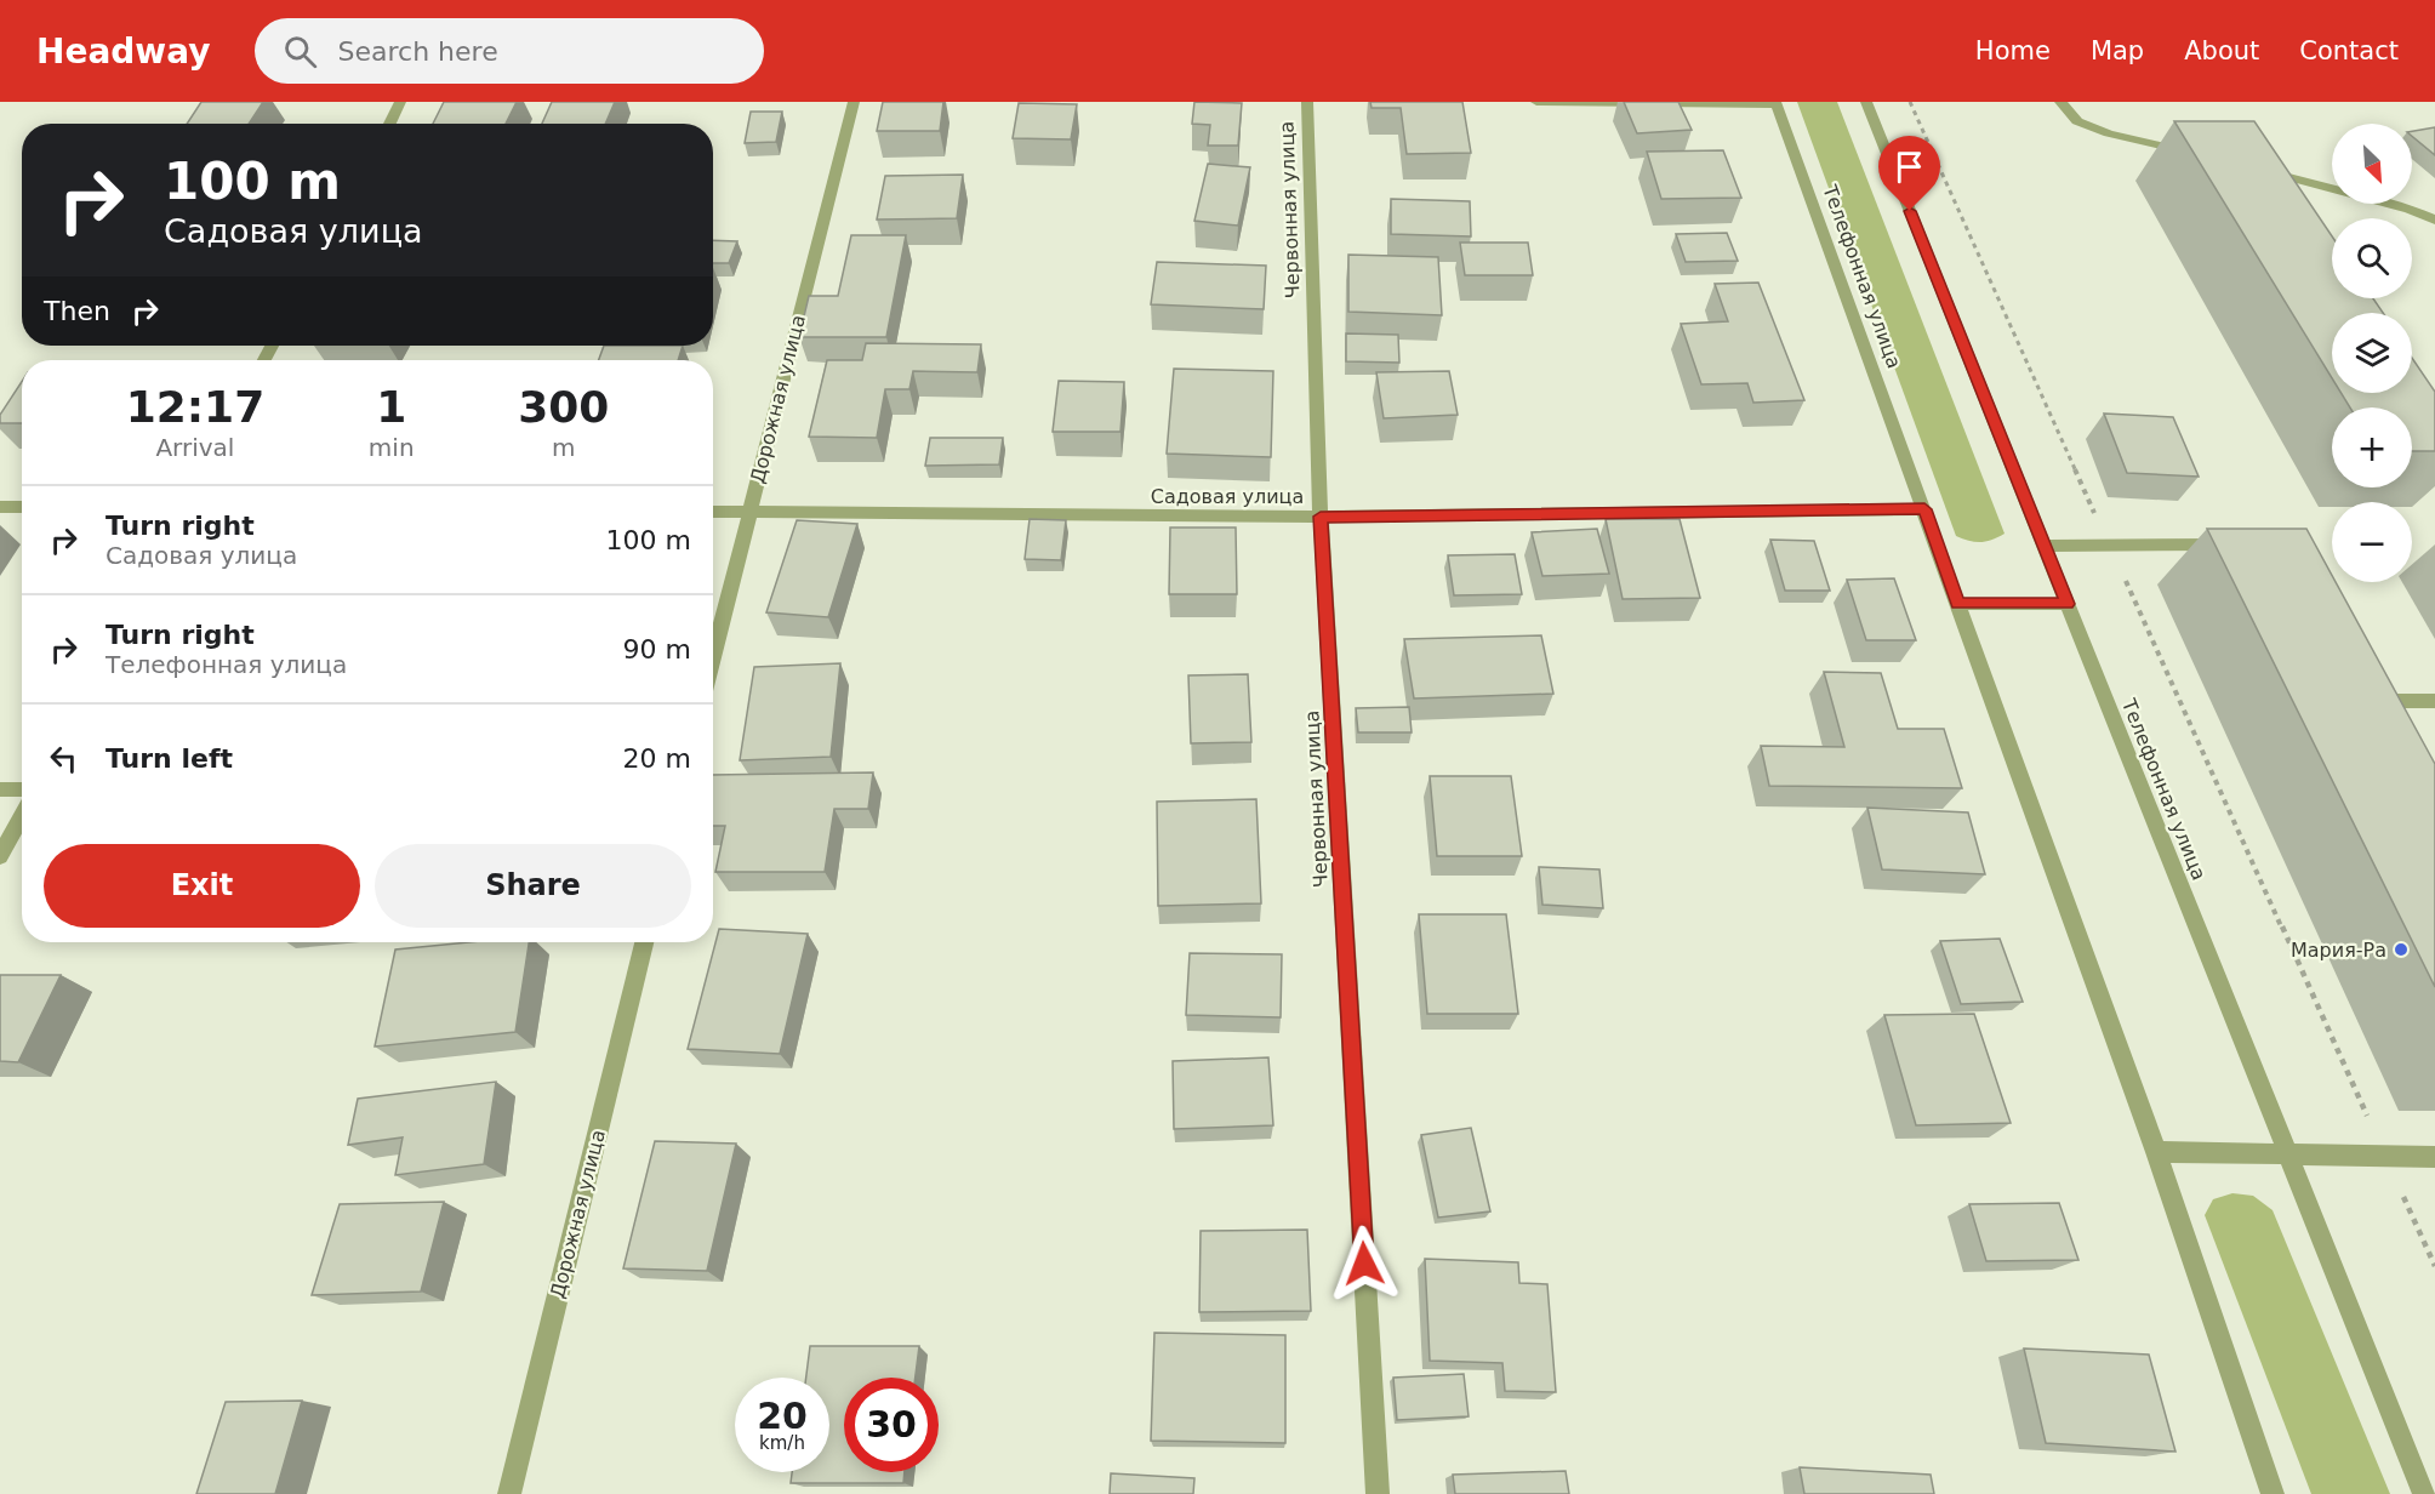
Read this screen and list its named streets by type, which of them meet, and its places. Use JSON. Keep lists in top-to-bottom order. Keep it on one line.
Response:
{"streets":{"street":["Червонная улица","Телефонная улица","Дорожная улица","Садовая улица"]},"crossings":[["Червонная улица","Садовая улица"],["Телефонная улица","Садовая улица"],["Дорожная улица","Садовая улица"]],"places":["Мария-Ра"],"north":"bottom right","page":{"header":"Headway","search":"Search here","nav":["Home","Map","About","Contact"],"map_buttons":["+","−"],"turn":["100 m","Садовая улица"],"then":"Then","eta":["12:17","Arrival","1","min","300","m"],"list":[{"name":"Turn right","note":"Садовая улица","value":"100 m"},{"name":"Turn right","note":"Телефонная улица","value":"90 m"},{"name":"Turn left","value":"20 m"}],"buttons":["Exit","Share"],"speed":"20 km/h","limit":"30"}}
